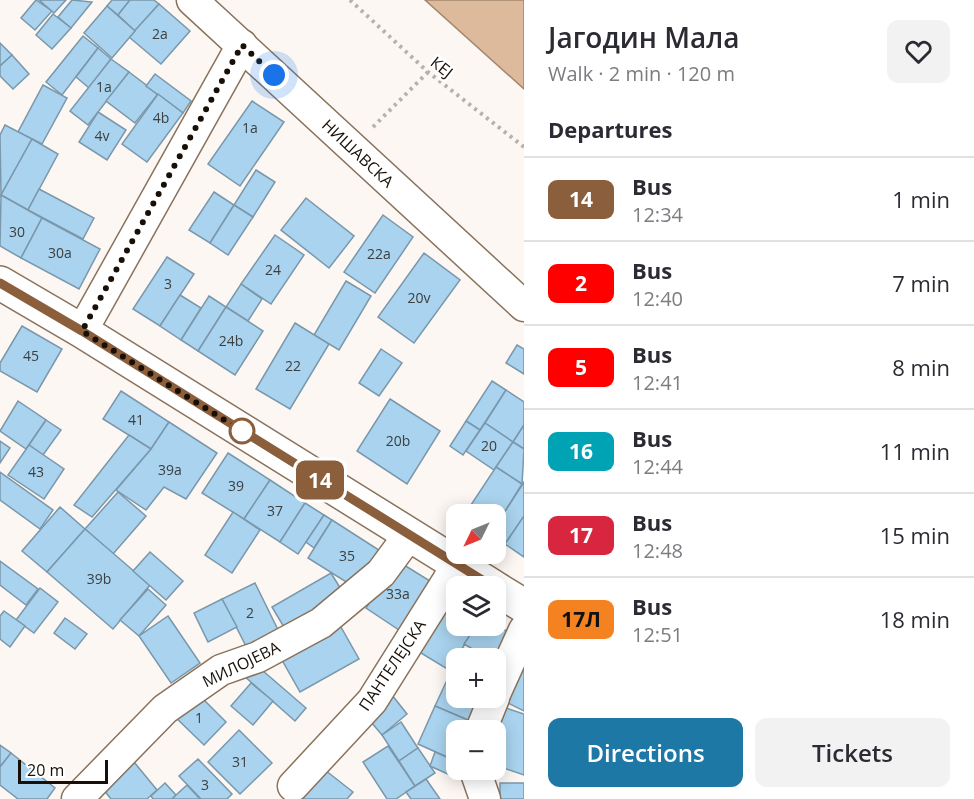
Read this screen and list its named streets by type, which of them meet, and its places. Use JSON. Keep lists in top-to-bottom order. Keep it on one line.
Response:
{"streets":{"street":["НИШАВСКА","МИЛОЈЕВА","ПАНТЕЛЕЈСКА"],"path":["КЕЈ"]},"lines":["bus line 14"],"house_numbers":["2a","1a","4b","1a","4v","30","30a","22a","24","3","20v","24b","45","22","41","20b","20","39a","43","39","37","35","39b","33a","2","1","31","3"],"scale_bar":"20 m","north":"bottom left","page":{"on_map":"14","heading":[["Јагодин Мала","Walk · 2 min · 120 m"],"Departures"],"list":[{"mark":"14","name":"Bus","note":"12:34","value":"1 min"},{"mark":"2","name":"Bus","note":"12:40","value":"7 min"},{"mark":"5","name":"Bus","note":"12:41","value":"8 min"},{"mark":"16","name":"Bus","note":"12:44","value":"11 min"},{"mark":"17","name":"Bus","note":"12:48","value":"15 min"},{"mark":"17Л","name":"Bus","note":"12:51","value":"18 min"}],"map_buttons":["+","−"],"buttons":["Directions","Tickets"],"scale":"20 m"}}
